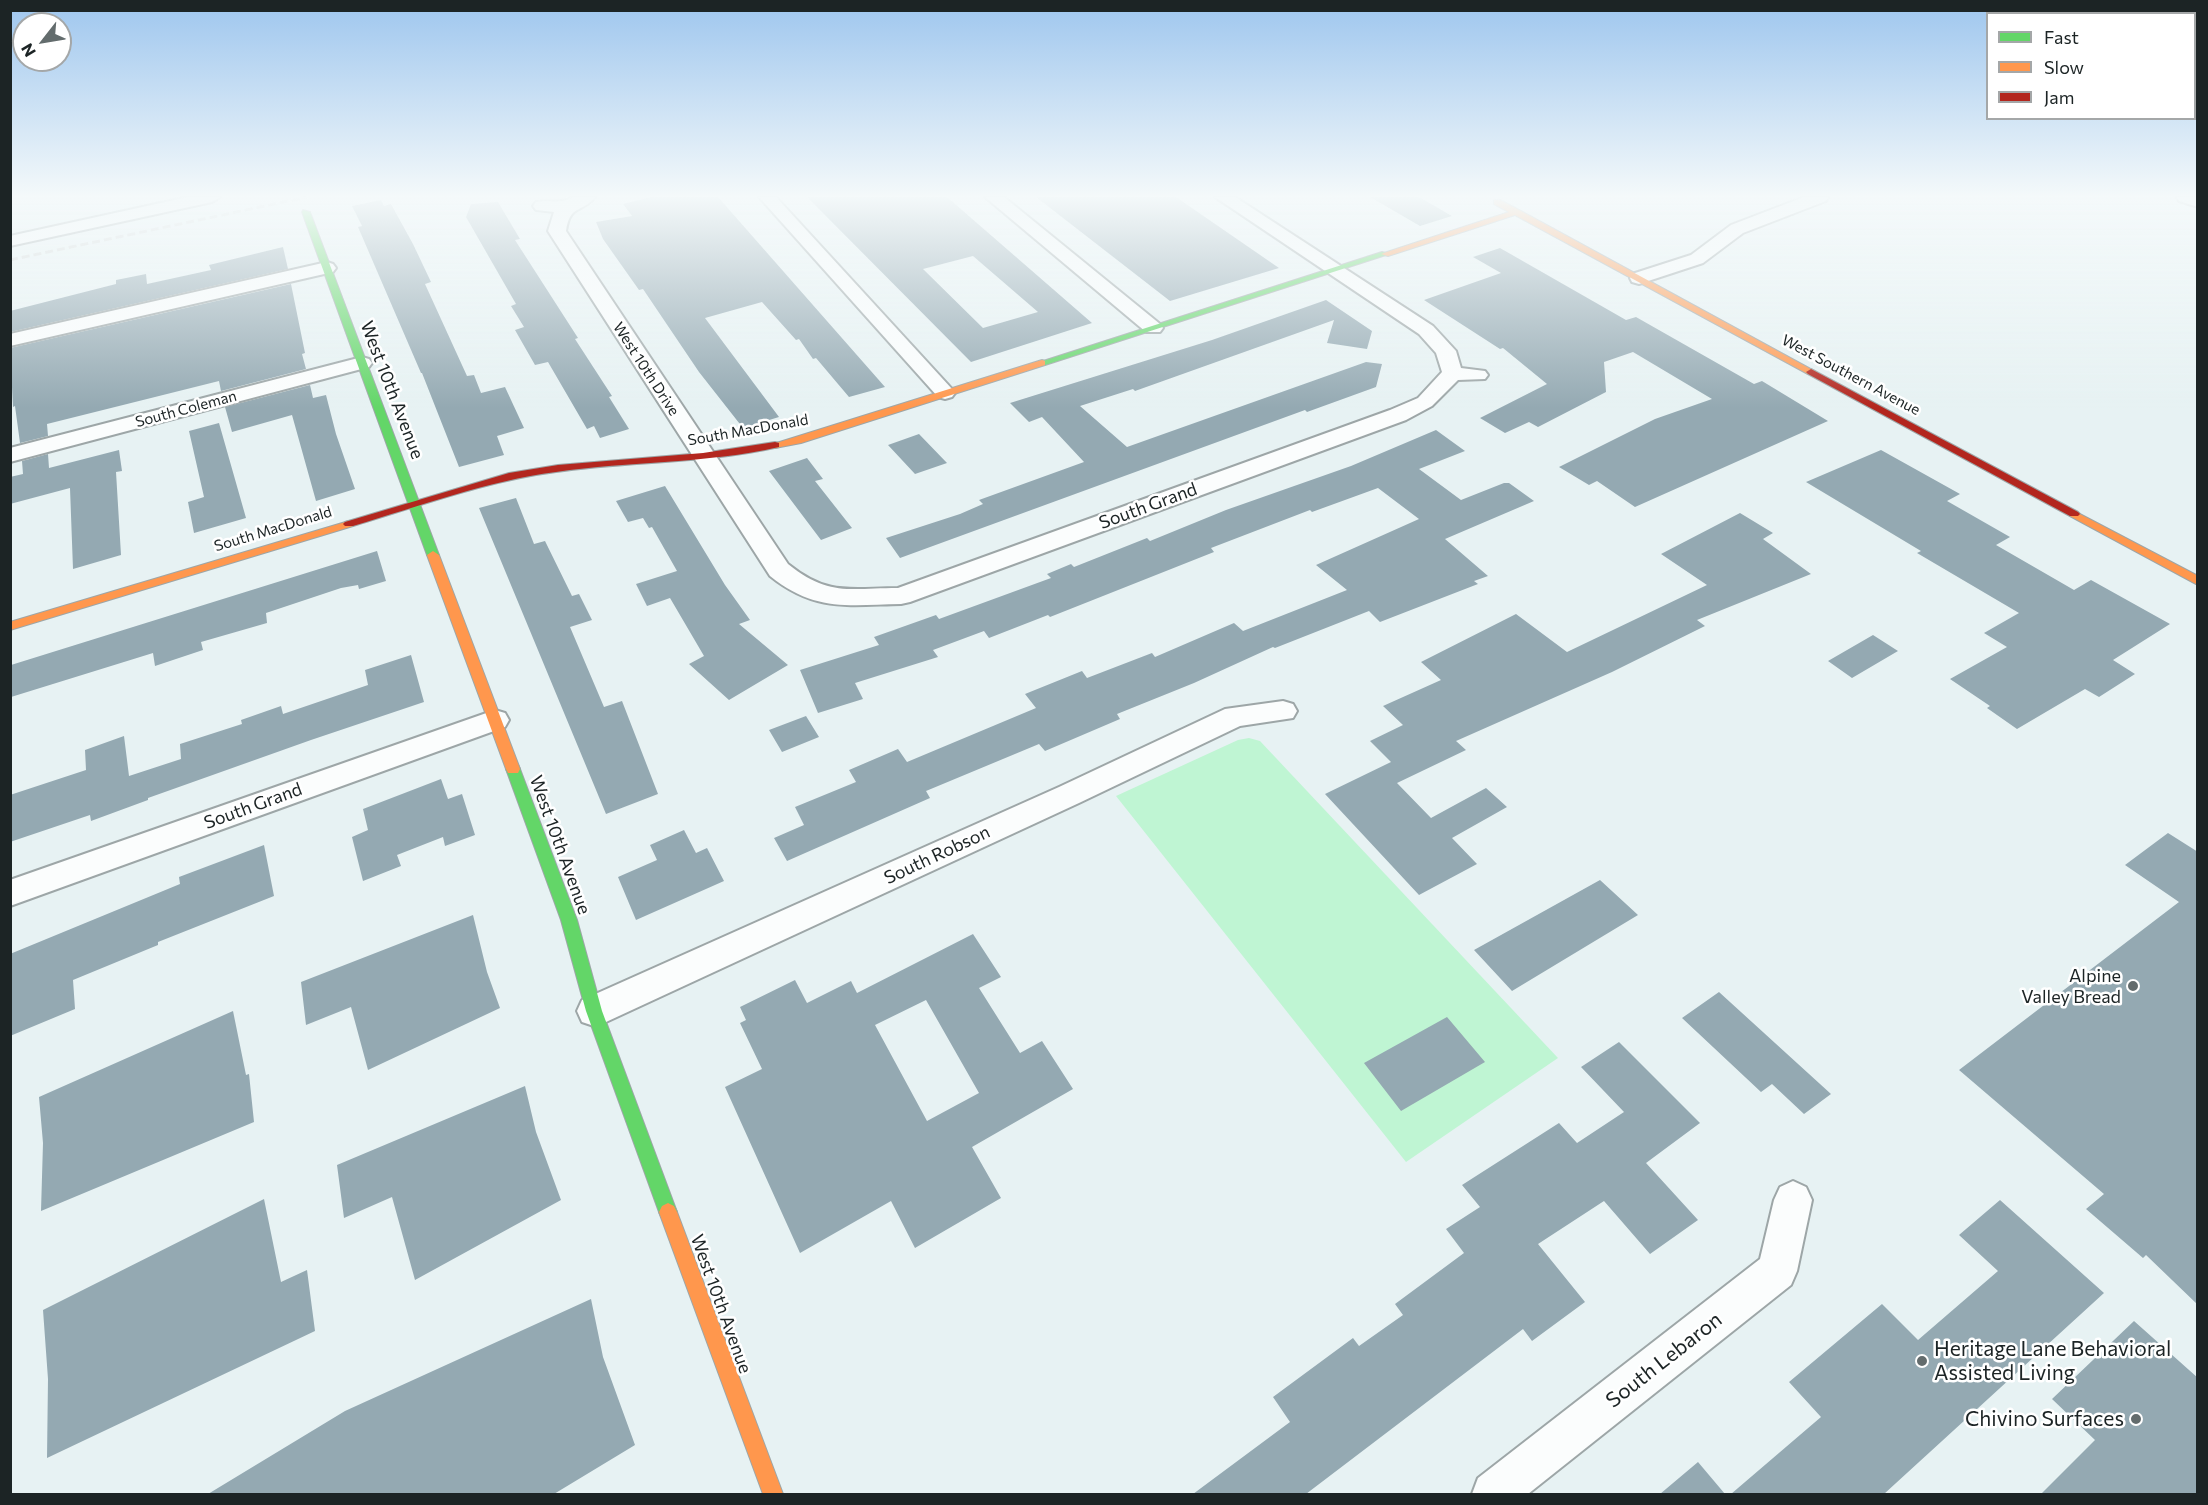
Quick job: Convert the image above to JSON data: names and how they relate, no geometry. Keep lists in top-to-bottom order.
{
  "streets": {
    "street": [
      "West 10th Drive",
      "West Southern Avenue",
      "West 10th Avenue",
      "South Coleman",
      "South MacDonald",
      "South Grand",
      "South Robson",
      "South Lebaron"
    ]
  },
  "crossings": [
    ["West 10th Drive", "South MacDonald"],
    ["West 10th Drive", "South Grand"],
    ["West 10th Avenue", "South Coleman"],
    ["West 10th Avenue", "South MacDonald"],
    ["West 10th Avenue", "South Grand"],
    ["West 10th Avenue", "South Robson"]
  ],
  "places": ["Alpine Valley Bread", "Heritage Lane Behavioral Assisted Living", "Chivino Surfaces"],
  "legend": ["Fast", "Slow", "Jam"],
  "north": "bottom left"
}
